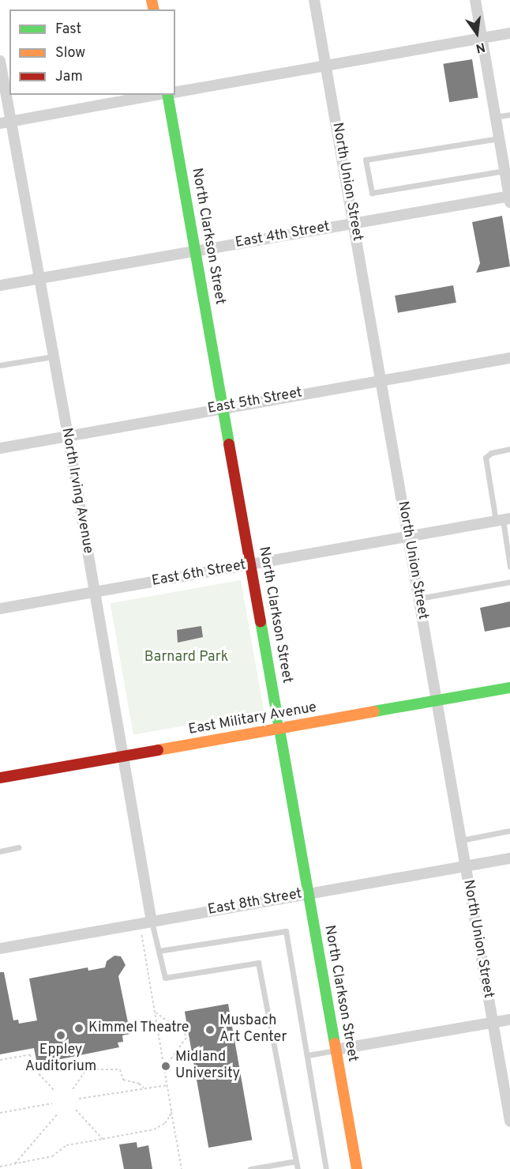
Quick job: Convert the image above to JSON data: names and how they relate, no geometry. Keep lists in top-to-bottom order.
{
  "streets": {
    "street": [
      "North Union Street",
      "East 4th Street",
      "North Clarkson Street",
      "East 5th Street",
      "North Irving Avenue",
      "East 6th Street",
      "East Military Avenue",
      "East 8th Street"
    ]
  },
  "crossings": [
    ["North Union Street", "East 4th Street"],
    ["North Union Street", "East 5th Street"],
    ["North Union Street", "East 6th Street"],
    ["North Union Street", "East Military Avenue"],
    ["North Union Street", "East 8th Street"],
    ["East 4th Street", "North Clarkson Street"],
    ["East 4th Street", "North Irving Avenue"],
    ["North Clarkson Street", "East 5th Street"],
    ["North Clarkson Street", "East 6th Street"],
    ["North Clarkson Street", "East Military Avenue"],
    ["North Clarkson Street", "East 8th Street"],
    ["East 5th Street", "North Irving Avenue"],
    ["North Irving Avenue", "East 6th Street"],
    ["North Irving Avenue", "East Military Avenue"],
    ["North Irving Avenue", "East 8th Street"]
  ],
  "parks": ["Barnard Park"],
  "places": [
    "Kimmel Theatre",
    "Musbach Art Center",
    "Eppley Auditorium",
    "Midland University"
  ],
  "legend": ["Fast", "Slow", "Jam"],
  "north": "bottom"
}
